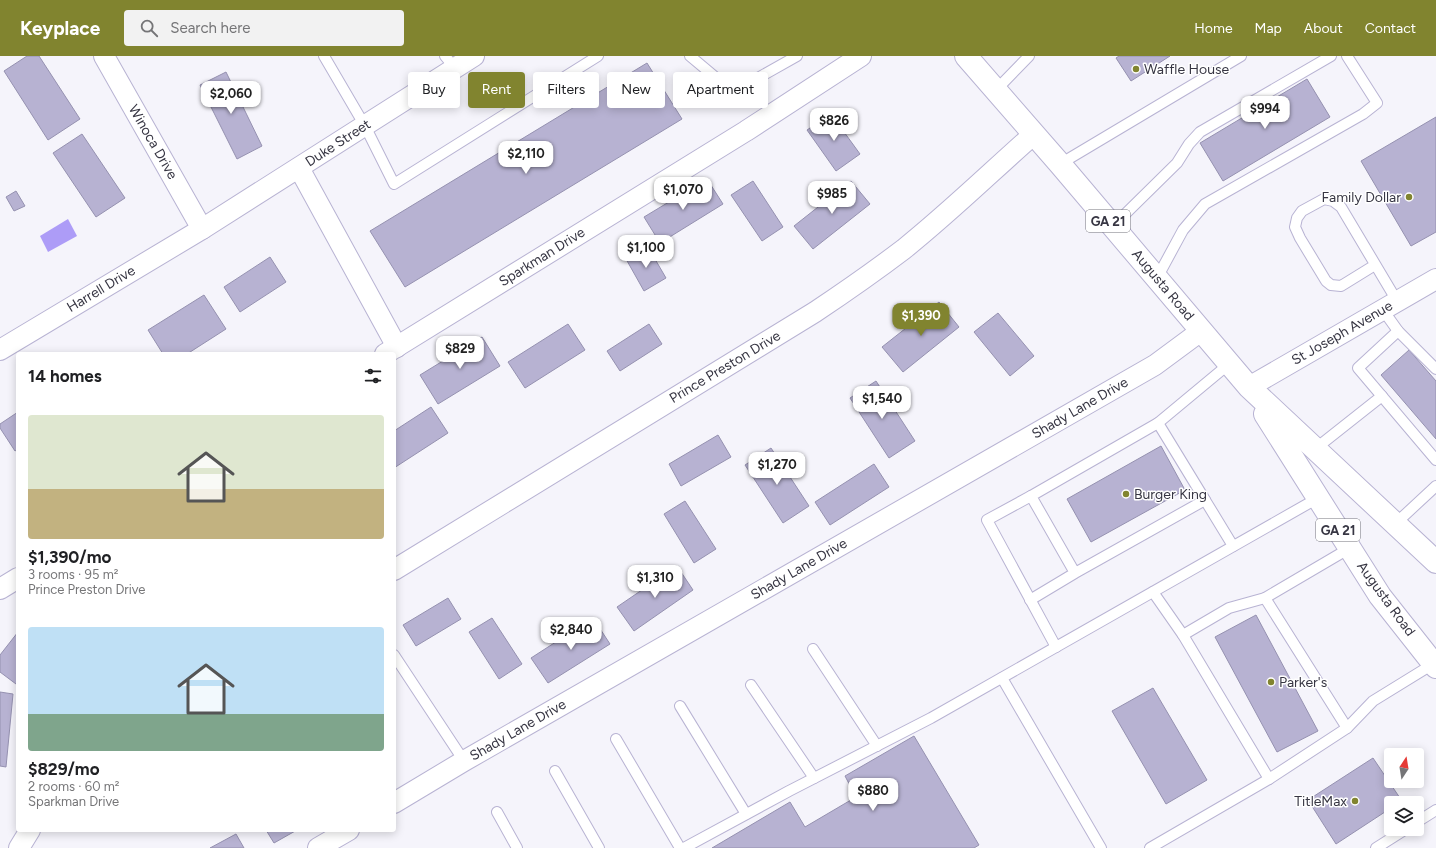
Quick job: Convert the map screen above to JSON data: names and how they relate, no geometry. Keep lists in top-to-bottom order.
{
  "streets": {
    "highway": ["GA 21", "Augusta Road"],
    "street": [
      "Winoca Drive",
      "Duke Street",
      "Sparkman Drive",
      "Harrell Drive",
      "St Joseph Avenue",
      "Prince Preston Drive",
      "Shady Lane Drive"
    ]
  },
  "crossings": [
    ["Winoca Drive", "Duke Street"],
    ["Winoca Drive", "Harrell Drive"],
    ["Duke Street", "Harrell Drive"],
    ["Augusta Road", "St Joseph Avenue"],
    ["Augusta Road", "Prince Preston Drive"],
    ["Augusta Road", "Shady Lane Drive"]
  ],
  "places": [
    "Waffle House",
    "Family Dollar",
    "Burger King",
    "Parker's",
    "TitleMax"
  ],
  "north": "top",
  "page": {
    "header": "Keyplace",
    "search": "Search here",
    "nav": [
      "Home",
      "Map",
      "About",
      "Contact"
    ],
    "chip": [
      "Buy",
      "Rent",
      "Filters",
      "New",
      "Apartment"
    ],
    "price": [
      "$2,060",
      "$994",
      "$826",
      "$2,110",
      "$1,070",
      "$985",
      "$1,100",
      "$1,390",
      "$829",
      "$1,540",
      "$1,270",
      "$1,310",
      "$2,840",
      "$880"
    ],
    "heading": "14 homes",
    "list": [
      {
        "name": "$1,390/mo",
        "note": "3 rooms · 95 m² · Prince Preston Drive"
      },
      {
        "name": "$829/mo",
        "note": "2 rooms · 60 m² · Sparkman Drive"
      }
    ]
  }
}
